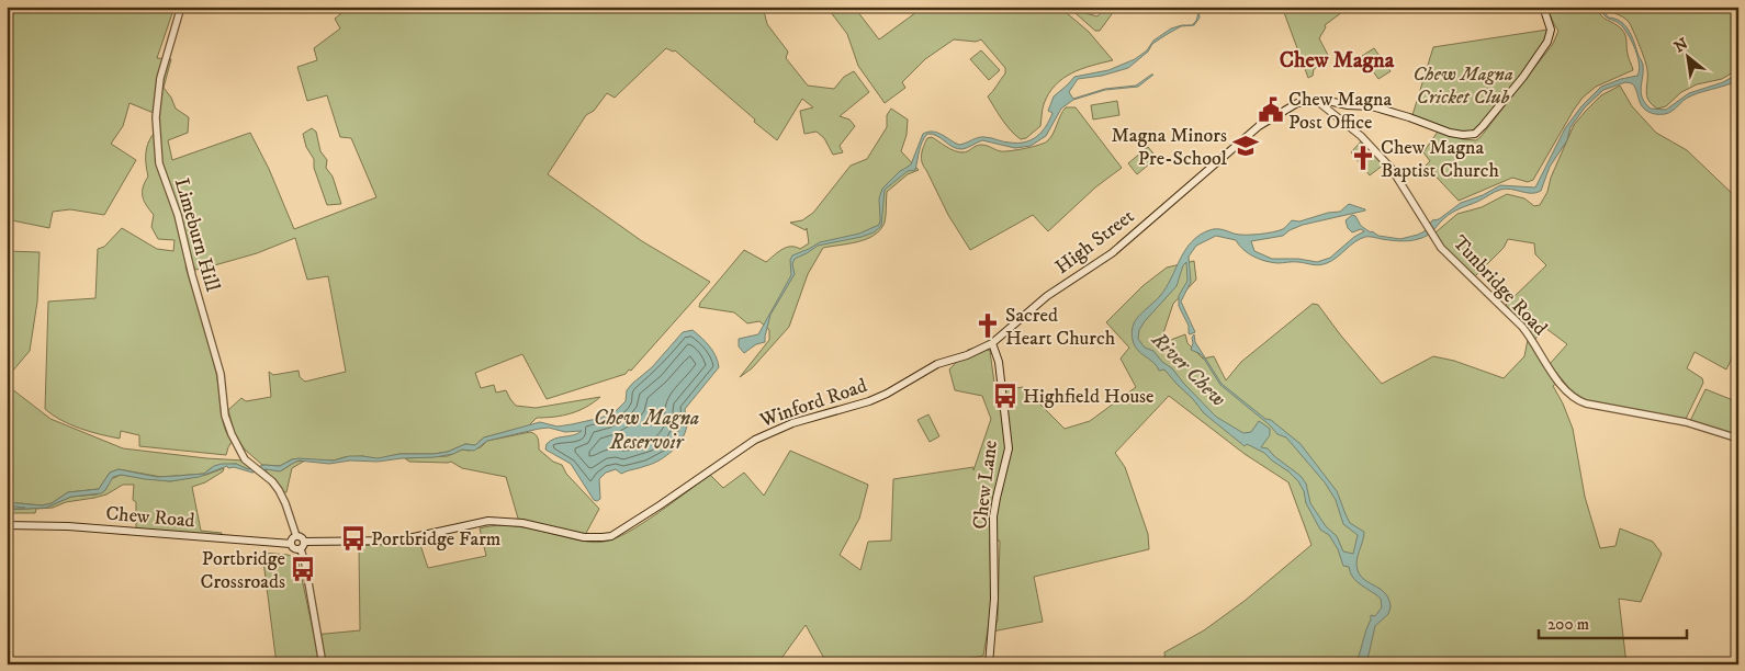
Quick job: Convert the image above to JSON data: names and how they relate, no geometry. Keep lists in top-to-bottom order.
{
  "streets": {
    "main road": [
      "High Street",
      "Winford Road",
      "Chew Lane",
      "Chew Road"
    ],
    "street": ["Limeburn Hill", "Tunbridge Road"]
  },
  "crossings": [
    ["Limeburn Hill", "Winford Road"],
    ["Limeburn Hill", "Chew Road"],
    ["High Street", "Tunbridge Road"],
    ["High Street", "Winford Road"],
    ["High Street", "Chew Lane"],
    ["Winford Road", "Chew Lane"],
    ["Winford Road", "Chew Road"]
  ],
  "districts": ["Chew Magna"],
  "water": ["River Chew", "Chew Magna Reservoir"],
  "parks": ["Chew Magna Cricket Club"],
  "places": {
    "public building": ["Chew Magna Post Office"],
    "school or university": ["Magna Minors Pre-School"],
    "church": ["Chew Magna Baptist Church", "Sacred Heart Church"],
    "bus stop": ["Highfield House", "Portbridge Farm", "Portbridge Crossroads"]
  },
  "scale_bar": "200 m",
  "north": "top left"
}
